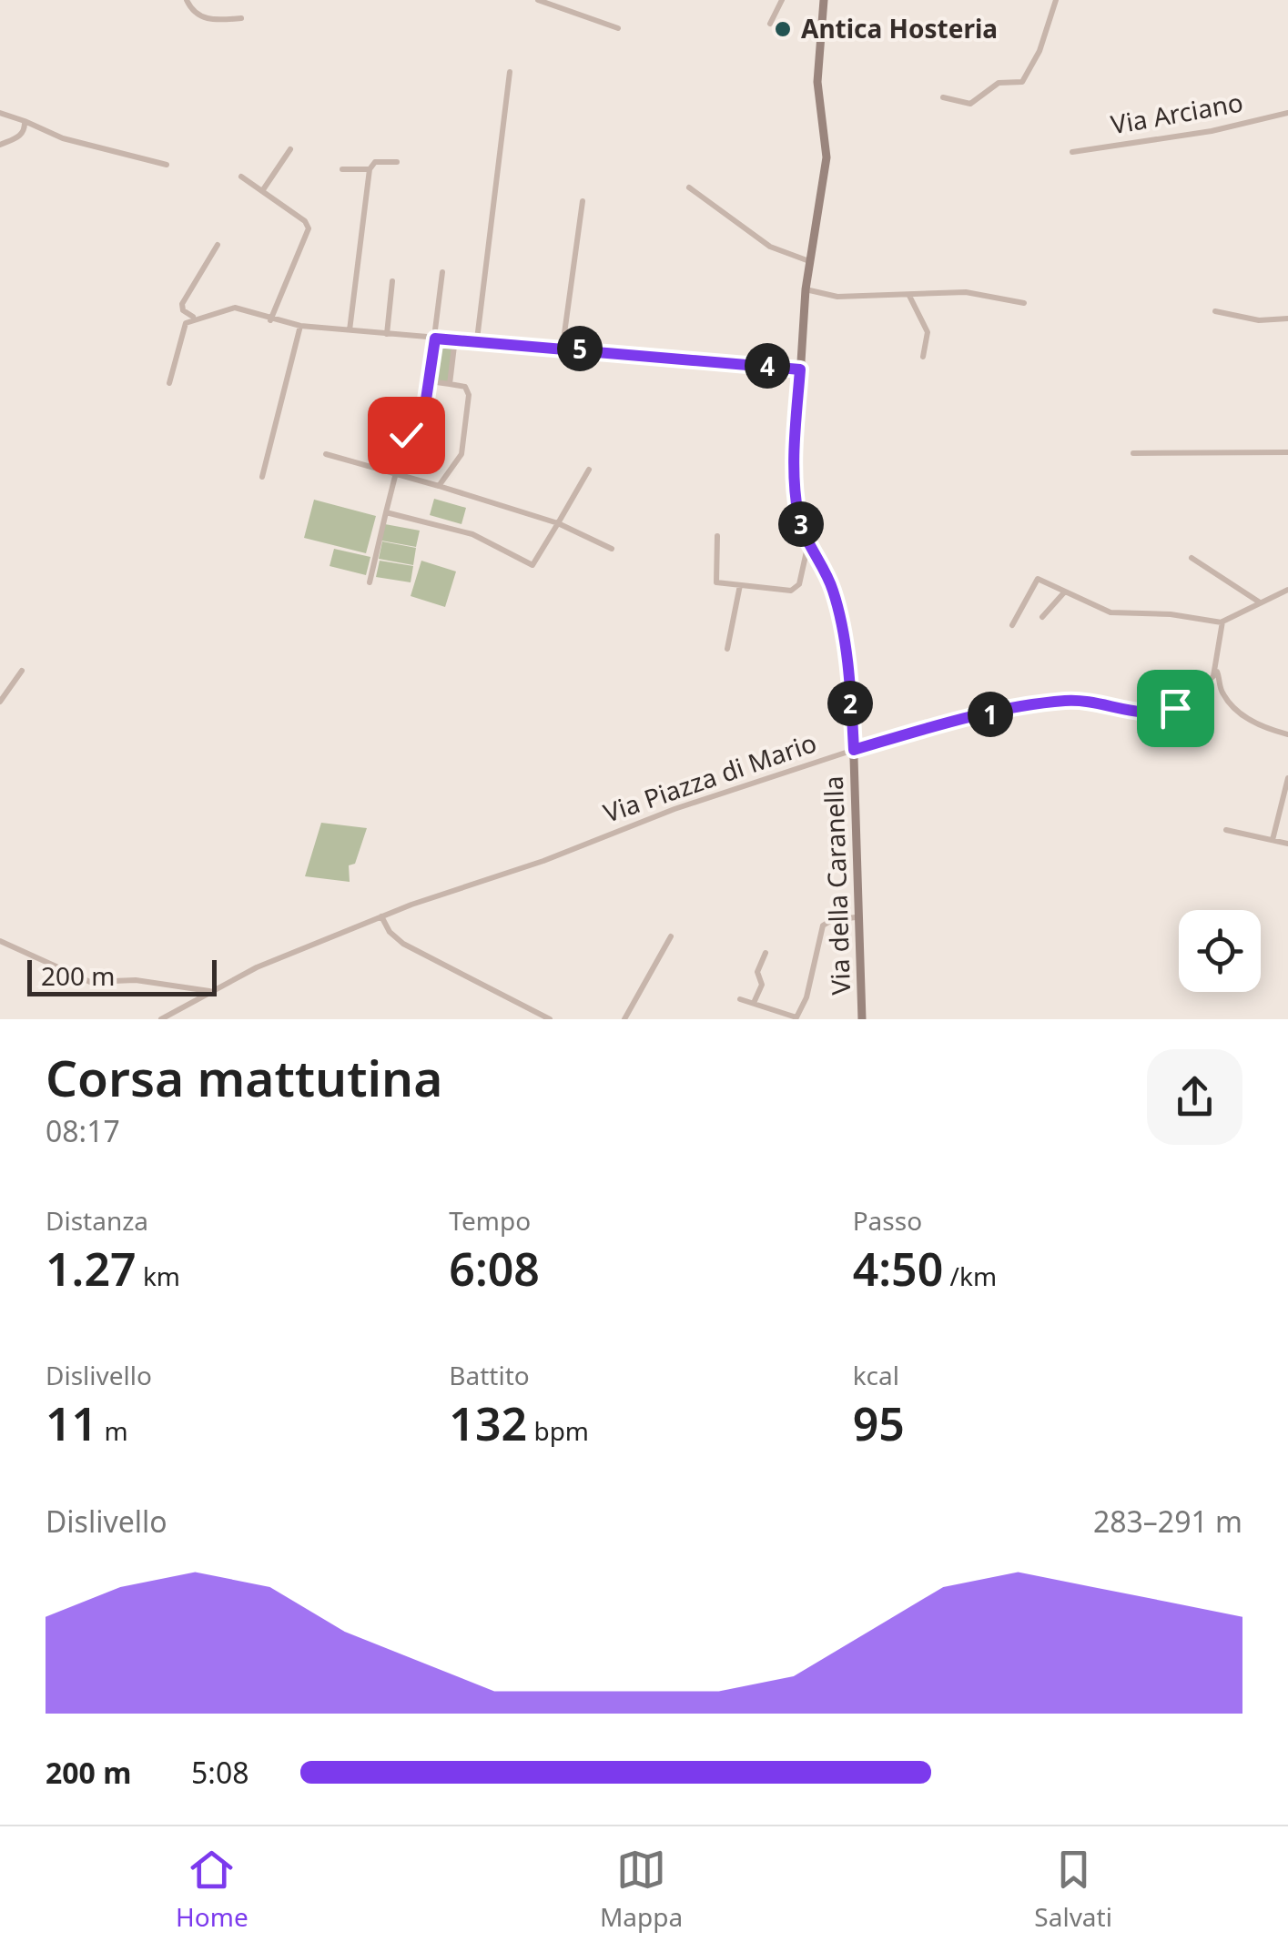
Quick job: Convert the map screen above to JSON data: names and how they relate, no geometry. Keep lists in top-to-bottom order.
{
  "streets": {
    "main road": ["Via della Caranella"],
    "street": ["Via Arciano", "Via Piazza di Mario"]
  },
  "crossings": [
    ["Via Piazza di Mario", "Via della Caranella"]
  ],
  "places": ["Antica Hosteria"],
  "scale_bar": "200 m",
  "page": {
    "pins": [
      "5",
      "4",
      "3",
      "2",
      "1"
    ],
    "scale": "200 m",
    "heading": ["Corsa mattutina", "08:17"],
    "stats": [
      ["Distanza", "1.27 km"],
      ["Tempo", "6:08"],
      ["Passo", "4:50 /km"],
      ["Dislivello", "11 m"],
      ["Battito", "132 bpm"],
      ["kcal", "95"]
    ],
    "chart": ["Dislivello", "283–291 m"],
    "list": [
      {
        "name": "200 m",
        "note": "5:08"
      }
    ],
    "tabs": ["Home", "Mappa", "Salvati"]
  }
}
